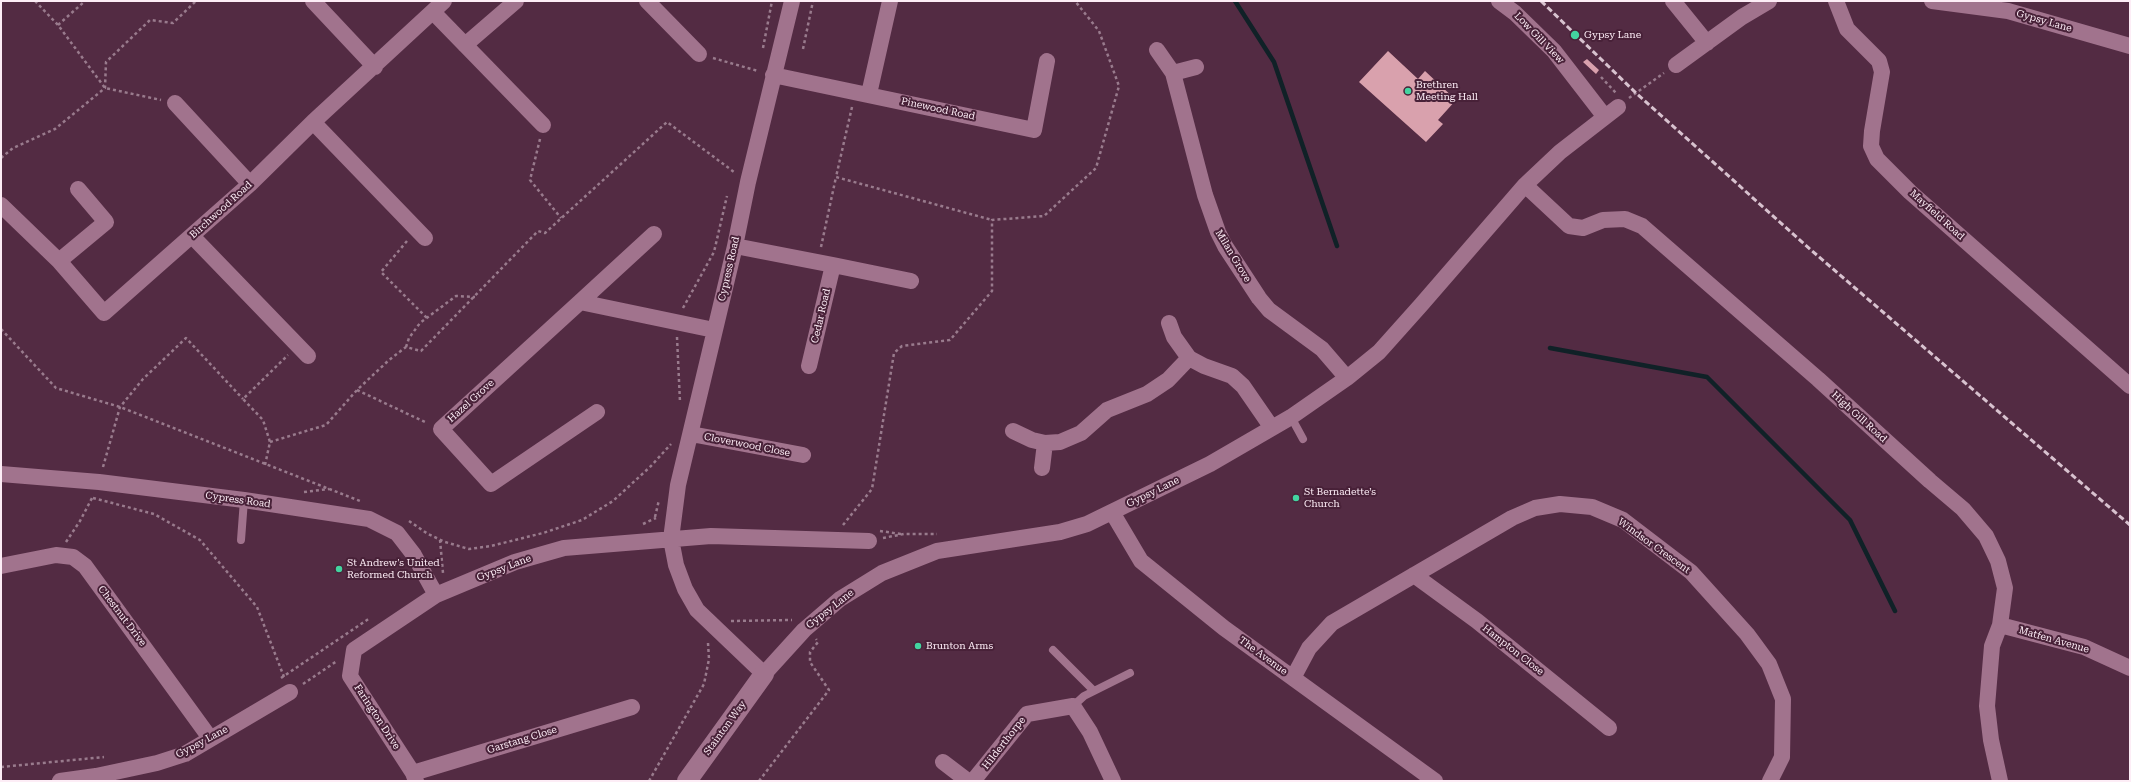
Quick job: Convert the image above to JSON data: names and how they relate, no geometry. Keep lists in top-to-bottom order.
{
  "streets": {
    "street": [
      "Gypsy Lane",
      "Low Gill View",
      "Pinewood Road",
      "Birchwood Road",
      "Mayfield Road",
      "Milan Grove",
      "Cypress Road",
      "Cedar Road",
      "Hazel Grove",
      "High Gill Road",
      "Cloverwood Close",
      "Windsor Crescent",
      "Chestnut Drive",
      "Matfen Avenue",
      "Hampton Close",
      "The Avenue",
      "Farington Drive",
      "Stainton Way",
      "Garstang Close",
      "Hilderthorpe"
    ]
  },
  "crossings": [
    ["Gypsy Lane", "Low Gill View"],
    ["Gypsy Lane", "Milan Grove"],
    ["Gypsy Lane", "Cypress Road"],
    ["Gypsy Lane", "High Gill Road"],
    ["Gypsy Lane", "Chestnut Drive"],
    ["Gypsy Lane", "The Avenue"],
    ["Gypsy Lane", "Farington Drive"],
    ["Gypsy Lane", "Stainton Way"],
    ["Pinewood Road", "Cypress Road"],
    ["Cypress Road", "Cloverwood Close"],
    ["High Gill Road", "Matfen Avenue"],
    ["Windsor Crescent", "Hampton Close"],
    ["Windsor Crescent", "The Avenue"],
    ["Farington Drive", "Garstang Close"]
  ],
  "places": [
    "Gypsy Lane",
    "Brethren Meeting Hall",
    "St Bernadette’s Church",
    "St Andrew's United Reformed Church",
    "Brunton Arms"
  ]
}
